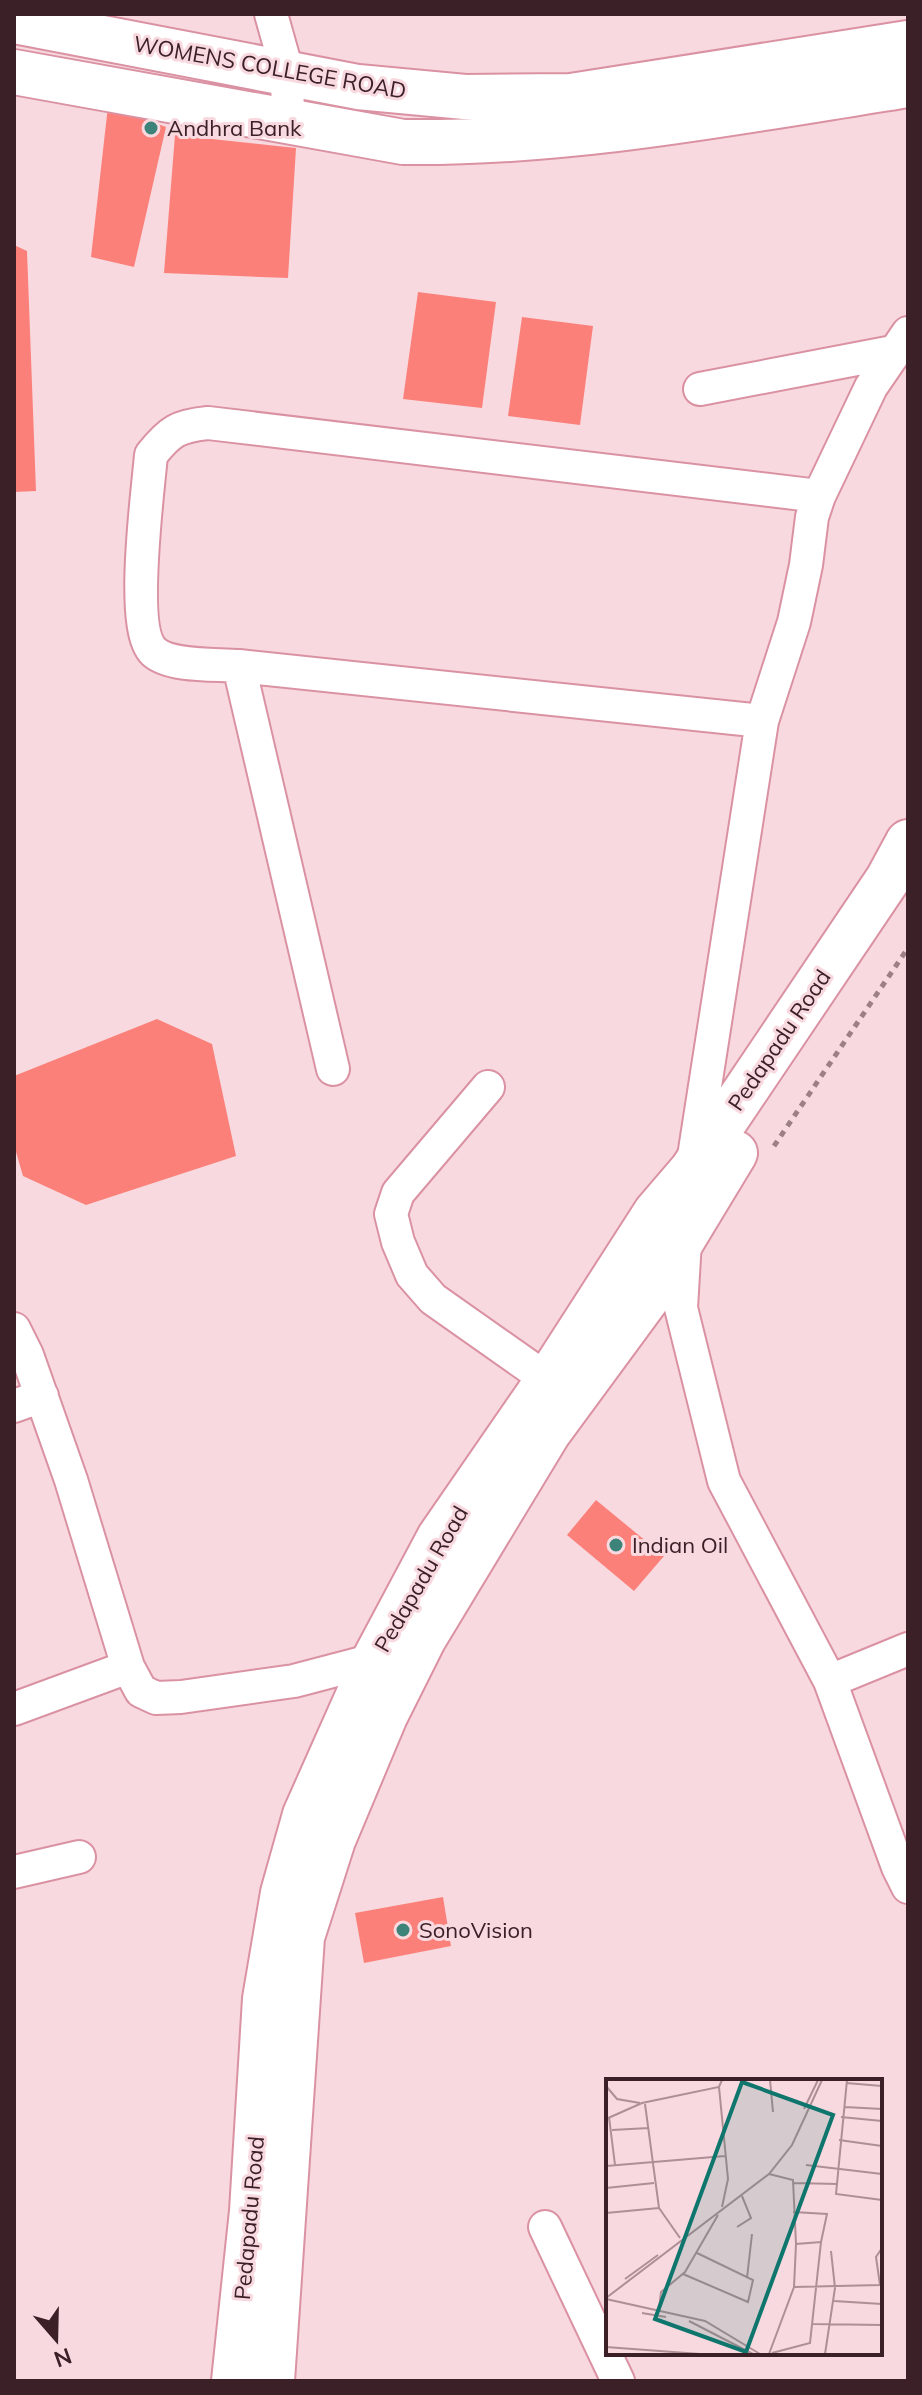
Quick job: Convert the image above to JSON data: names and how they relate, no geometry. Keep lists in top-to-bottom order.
{
  "streets": {
    "main road": ["WOMENS COLLEGE ROAD", "Pedapadu Road"]
  },
  "places": ["Andhra Bank", "Indian Oil", "SonoVision"],
  "north": "bottom"
}
